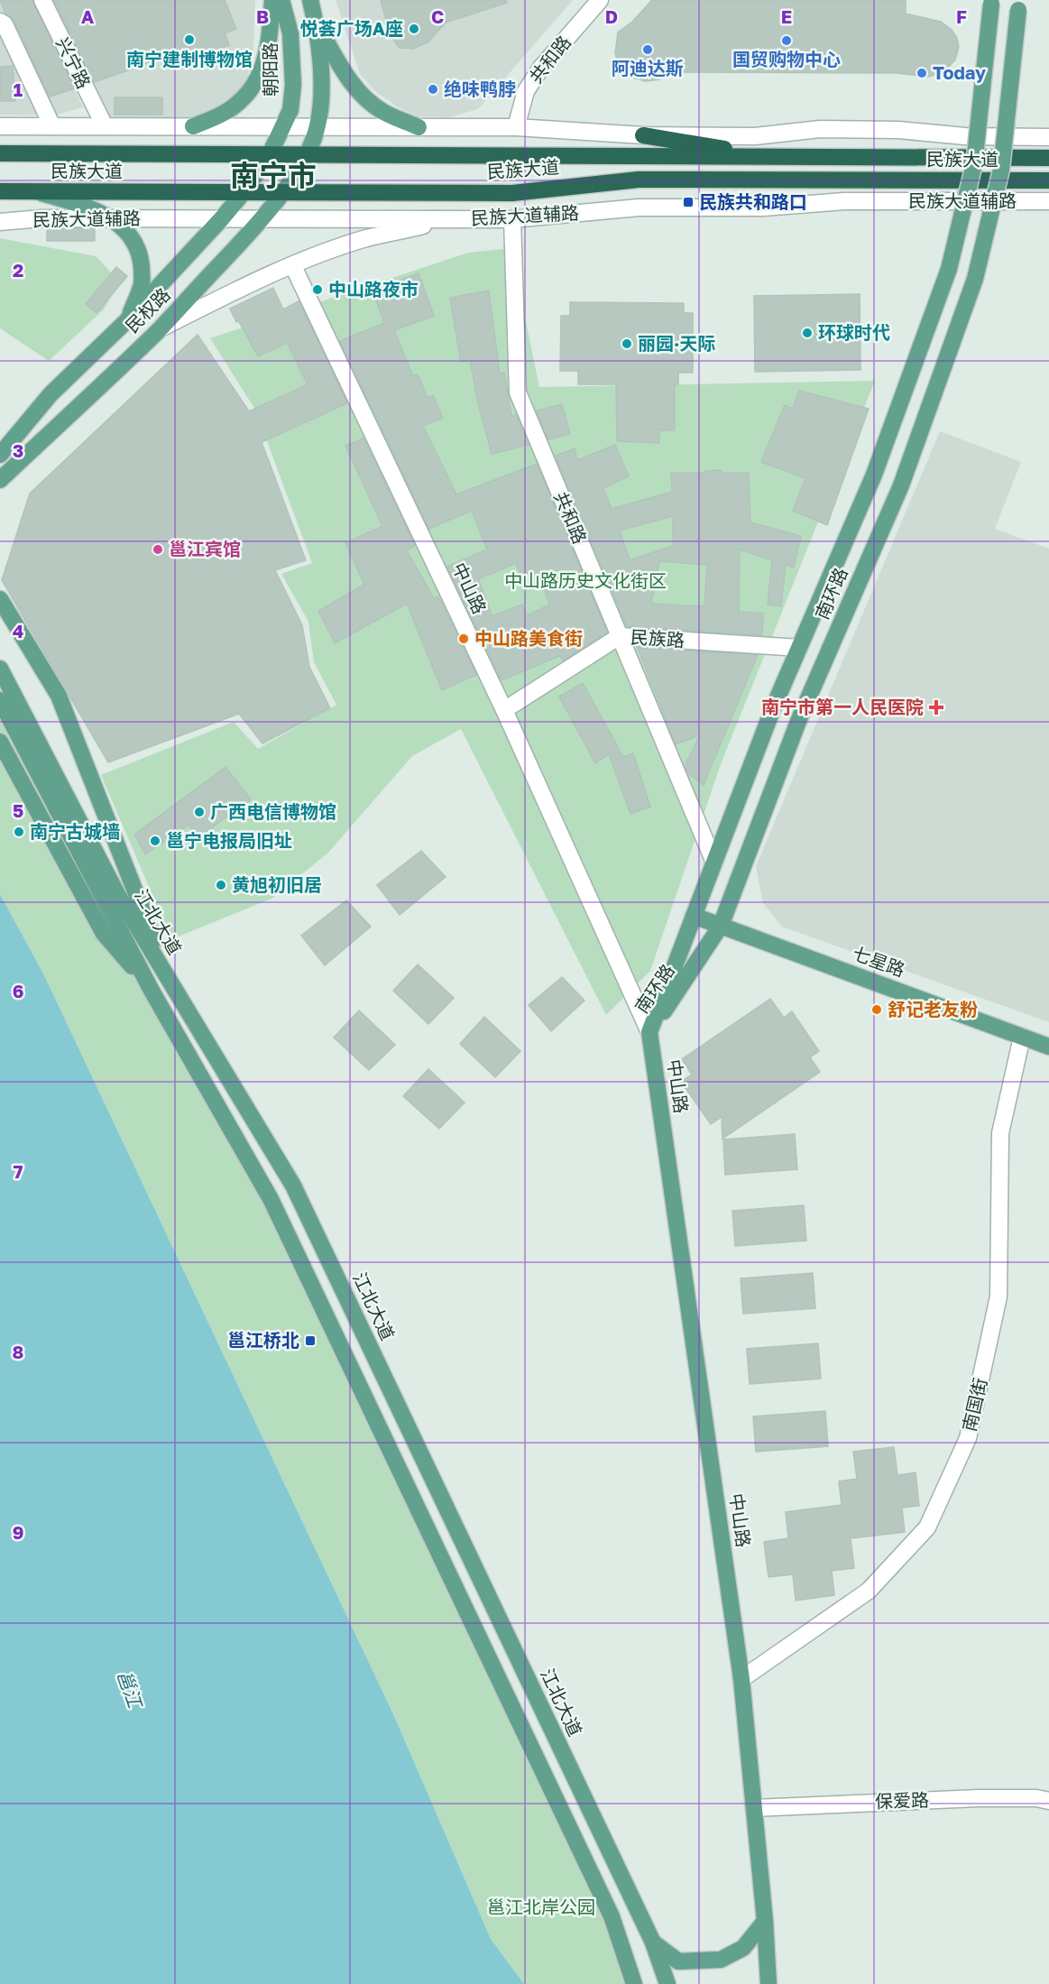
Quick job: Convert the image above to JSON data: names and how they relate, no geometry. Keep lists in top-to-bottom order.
{
  "streets": {
    "highway": ["民族大道"],
    "main road": [
      "朝阳路",
      "民权路",
      "中山路",
      "南环路",
      "江北大道",
      "七星路"
    ],
    "street": [
      "共和路",
      "兴宁路",
      "民族大道辅路",
      "民族路",
      "南国街",
      "保爱路"
    ]
  },
  "crossings": [
    ["共和路", "民族大道辅路"],
    ["共和路", "南环路"],
    ["共和路", "民族路"],
    ["朝阳路", "民族大道"],
    ["朝阳路", "民权路"],
    ["民族大道", "民权路"],
    ["民族大道辅路", "民权路"],
    ["中山路", "南环路"],
    ["中山路", "民族路"],
    ["中山路", "南国街"],
    ["中山路", "保爱路"],
    ["南环路", "民族路"],
    ["南环路", "七星路"],
    ["七星路", "南国街"]
  ],
  "districts": ["南宁市"],
  "water": ["邕江"],
  "parks": ["中山路历史文化街区", "邕江北岸公园"],
  "places": {
    "other": [
      "悦荟广场A座",
      "南宁建制博物馆",
      "国贸购物中心",
      "阿迪达斯",
      "Today",
      "绝味鸭脖",
      "中山路夜市",
      "环球时代",
      "丽园·天际",
      "邕江宾馆",
      "中山路美食街",
      "广西电信博物馆",
      "南宁古城墙",
      "邕宁电报局旧址",
      "黄旭初旧居",
      "舒记老友粉"
    ],
    "transit": ["民族共和路口", "邕江桥北"],
    "health": ["南宁市第一人民医院"]
  },
  "grid": {
    "columns": [
      "A",
      "B",
      "C",
      "D",
      "E",
      "F"
    ],
    "rows": [
      "1",
      "2",
      "3",
      "4",
      "5",
      "6",
      "7",
      "8",
      "9"
    ]
  }
}
